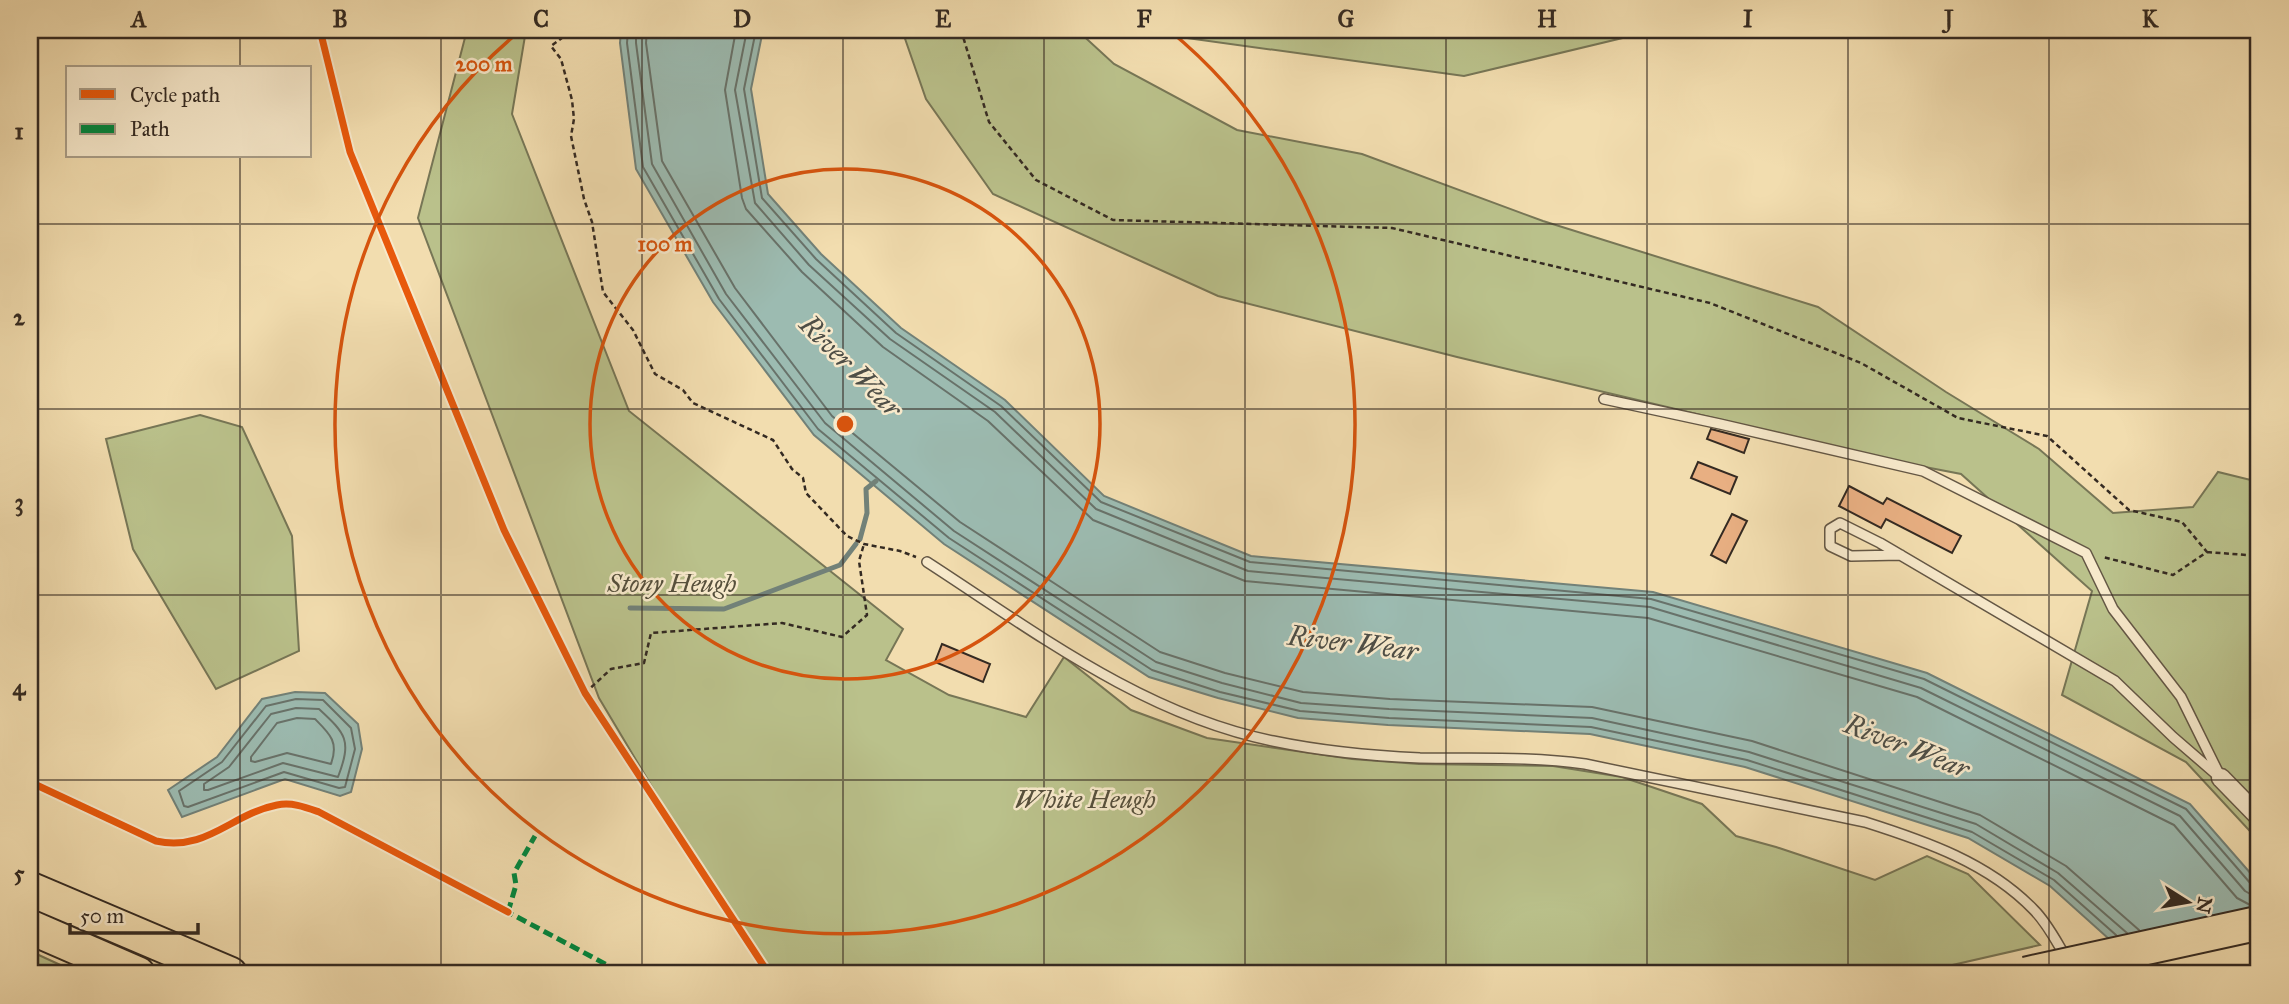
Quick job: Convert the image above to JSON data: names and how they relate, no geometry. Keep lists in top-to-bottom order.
{
  "water": ["River Wear"],
  "parks": ["Stony Heugh", "White Heugh"],
  "legend": ["Cycle path", "Path"],
  "scale_bar": "50 m",
  "north": "right",
  "grid": {
    "columns": [
      "A",
      "B",
      "C",
      "D",
      "E",
      "F",
      "G",
      "H",
      "I",
      "J",
      "K"
    ],
    "rows": [
      "1",
      "2",
      "3",
      "4",
      "5"
    ]
  },
  "rings": ["200 m", "100 m"]
}
